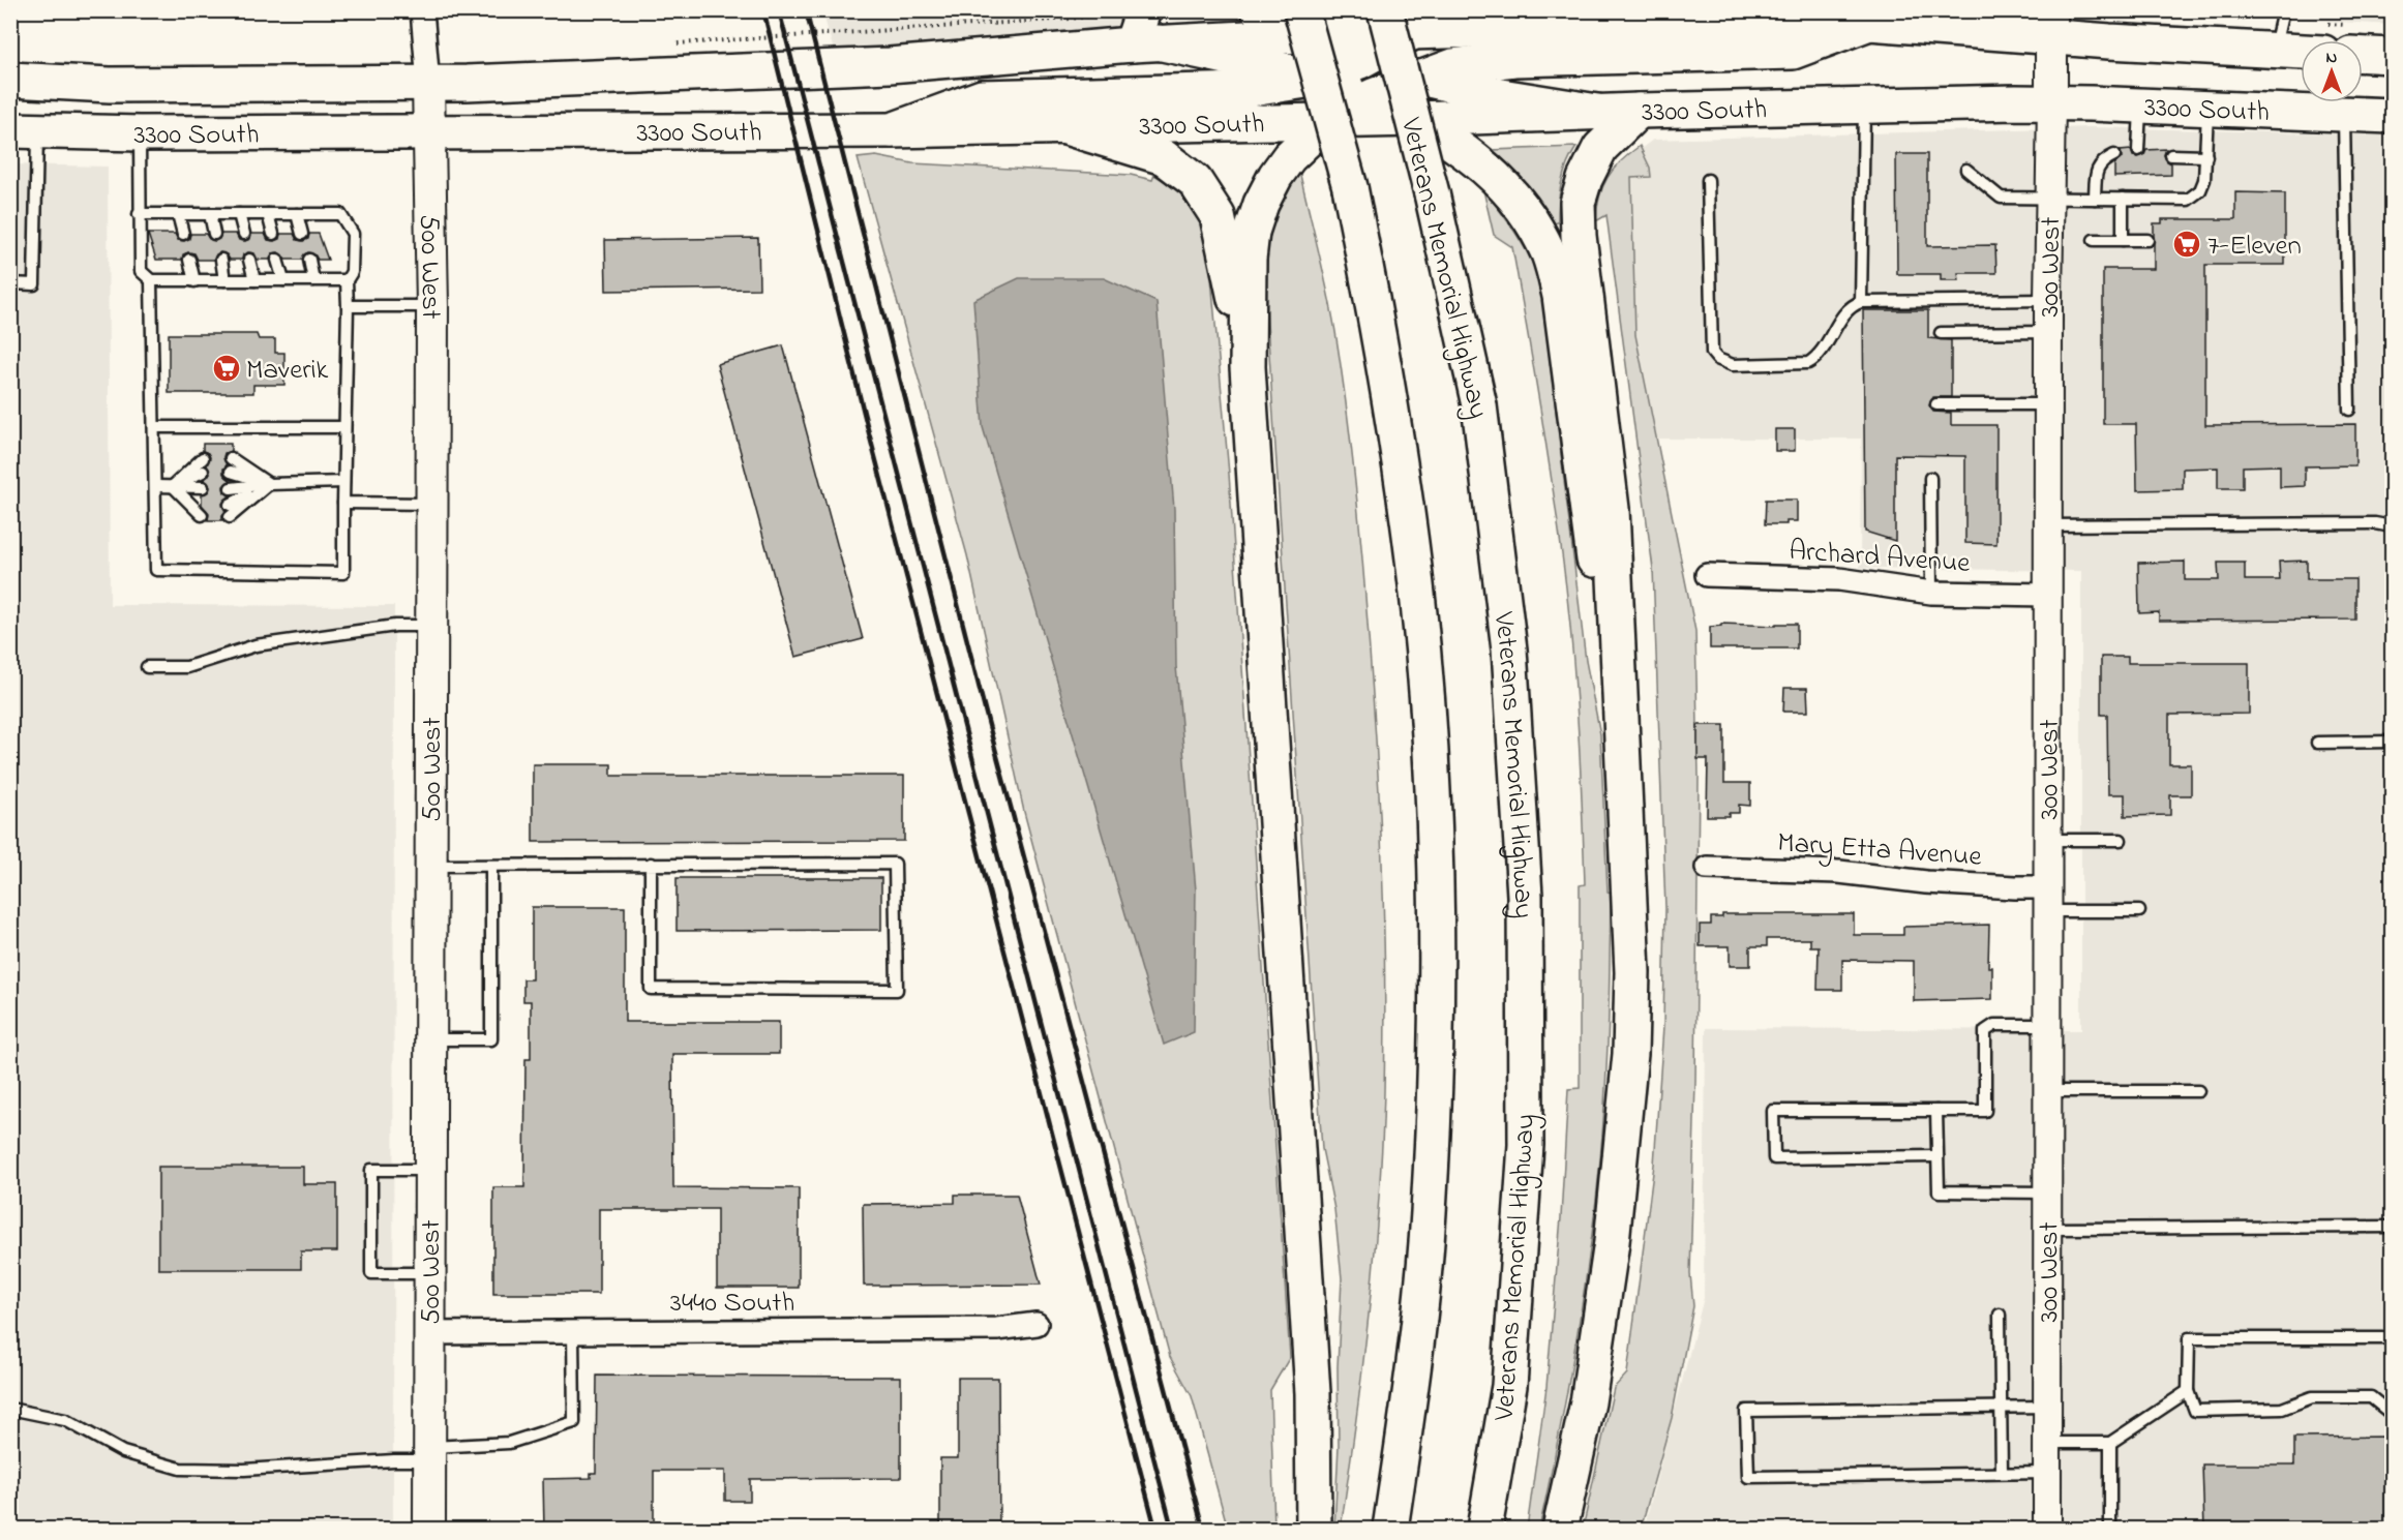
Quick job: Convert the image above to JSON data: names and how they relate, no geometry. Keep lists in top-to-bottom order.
{
  "streets": {
    "main road": [
      "3300 South",
      "500 West",
      "300 West",
      "Veterans Memorial Highway"
    ],
    "street": ["Archard Avenue", "Mary Etta Avenue", "3440 South"]
  },
  "crossings": [
    ["3300 South", "500 West"],
    ["3300 South", "300 West"],
    ["500 West", "3440 South"],
    ["300 West", "Archard Avenue"],
    ["300 West", "Mary Etta Avenue"]
  ],
  "places": {
    "supermarket": ["7-Eleven", "Maverik"]
  },
  "north": "top"
}
